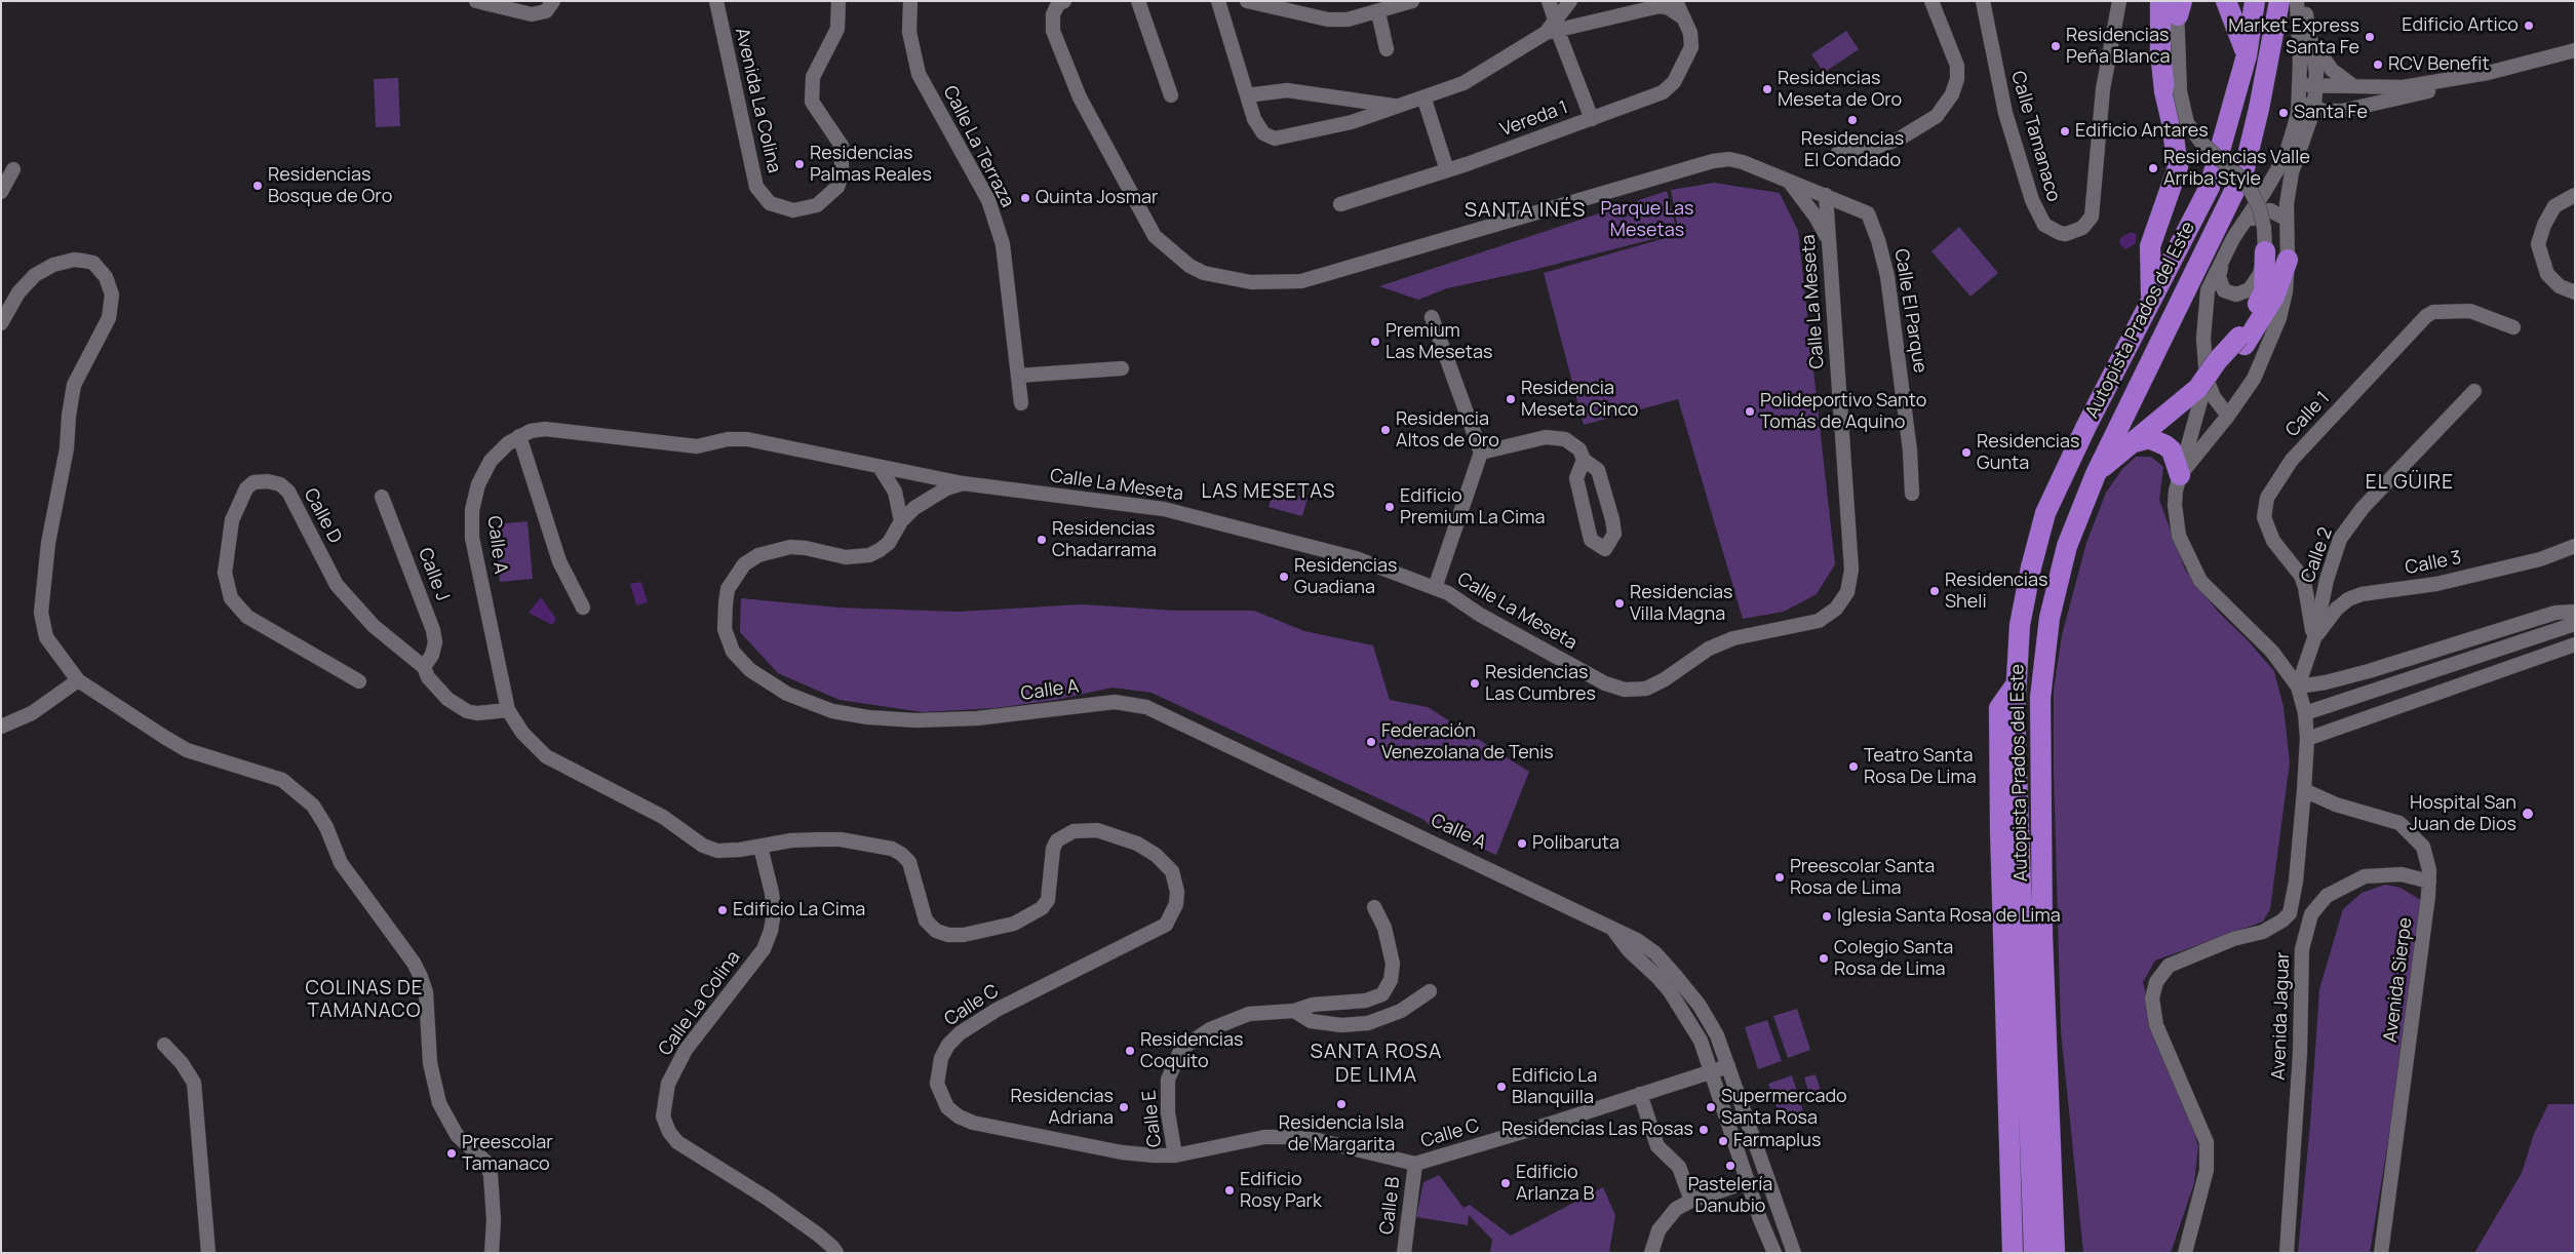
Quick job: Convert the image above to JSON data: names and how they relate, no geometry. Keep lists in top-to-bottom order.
{
  "streets": {
    "highway": ["Autopista Prados del Este"],
    "street": [
      "Avenida La Colina",
      "Vereda 1",
      "Calle Tamanaco",
      "Calle La Terraza",
      "Calle La Meseta",
      "Calle El Parque",
      "Calle 1",
      "Calle D",
      "Calle A",
      "Calle 2",
      "Calle 3",
      "Calle J",
      "Avenida Sierpe",
      "Calle La Colina",
      "Calle C",
      "Avenida Jaguar",
      "Calle E",
      "Calle B"
    ]
  },
  "crossings": [
    ["Calle La Meseta", "Calle El Parque"],
    ["Calle La Meseta", "Calle A"],
    ["Calle 1", "Calle 2"],
    ["Calle 1", "Calle 3"],
    ["Calle D", "Calle A"],
    ["Calle D", "Calle J"],
    ["Calle A", "Calle La Colina"],
    ["Calle A", "Calle C"],
    ["Calle 2", "Calle 3"],
    ["Avenida Sierpe", "Avenida Jaguar"],
    ["Calle La Colina", "Calle C"],
    ["Calle C", "Calle E"],
    ["Calle C", "Calle B"]
  ],
  "districts": [
    "SANTA INÉS",
    "EL GÜIRE",
    "LAS MESETAS",
    "COLINAS DE TAMANACO",
    "SANTA ROSA DE LIMA"
  ],
  "parks": ["Parque Las Mesetas"],
  "places": [
    "Edificio Artico",
    "Market Express Santa Fe",
    "Residencias Peña Blanca",
    "RCV Benefit",
    "Residencias Meseta de Oro",
    "Santa Fe",
    "Residencias El Condado",
    "Edificio Antares",
    "Residencias Palmas Reales",
    "Residencias Valle Arriba Style",
    "Residencias Bosque de Oro",
    "Quinta Josmar",
    "Premium Las Mesetas",
    "Residencia Meseta Cinco",
    "Polideportivo Santo Tomás de Aquino",
    "Residencia Altos de Oro",
    "Residencias Gunta",
    "Edificio Premium La Cima",
    "Residencias Chadarrama",
    "Residencias Guadiana",
    "Residencias Sheli",
    "Residencias Villa Magna",
    "Residencias Las Cumbres",
    "Federación Venezolana de Tenis",
    "Teatro Santa Rosa De Lima",
    "Hospital San Juan de Dios",
    "Polibaruta",
    "Preescolar Santa Rosa de Lima",
    "Edificio La Cima",
    "Iglesia Santa Rosa de Lima",
    "Colegio Santa Rosa de Lima",
    "Residencias Coquito",
    "Edificio La Blanquilla",
    "Residencia Isla de Margarita",
    "Residencias Adriana",
    "Supermercado Santa Rosa",
    "Residencias Las Rosas",
    "Farmaplus",
    "Preescolar Tamanaco",
    "Pastelería Danubio",
    "Edificio Arlanza B",
    "Edificio Rosy Park"
  ]
}
